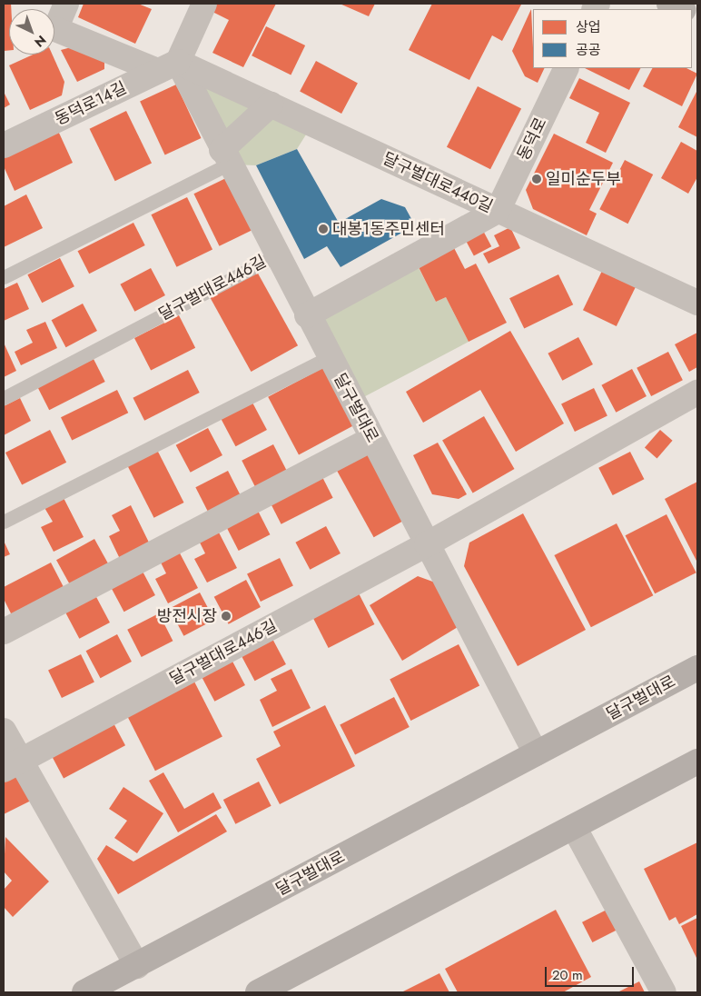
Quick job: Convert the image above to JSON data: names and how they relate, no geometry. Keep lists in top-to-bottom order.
{
  "streets": {
    "main road": ["달구벌대로"],
    "street": [
      "동덕로14길",
      "동덕로",
      "달구벌대로440길",
      "달구벌대로446길"
    ]
  },
  "crossings": [
    ["동덕로14길", "달구벌대로440길"],
    ["동덕로14길", "달구벌대로"],
    ["동덕로", "달구벌대로440길"],
    ["달구벌대로440길", "달구벌대로"],
    ["달구벌대로446길", "달구벌대로"]
  ],
  "places": ["일미순두부", "대봉1동주민센터", "방전시장"],
  "legend": ["상업", "공공"],
  "scale_bar": "20 m",
  "north": "bottom right"
}
